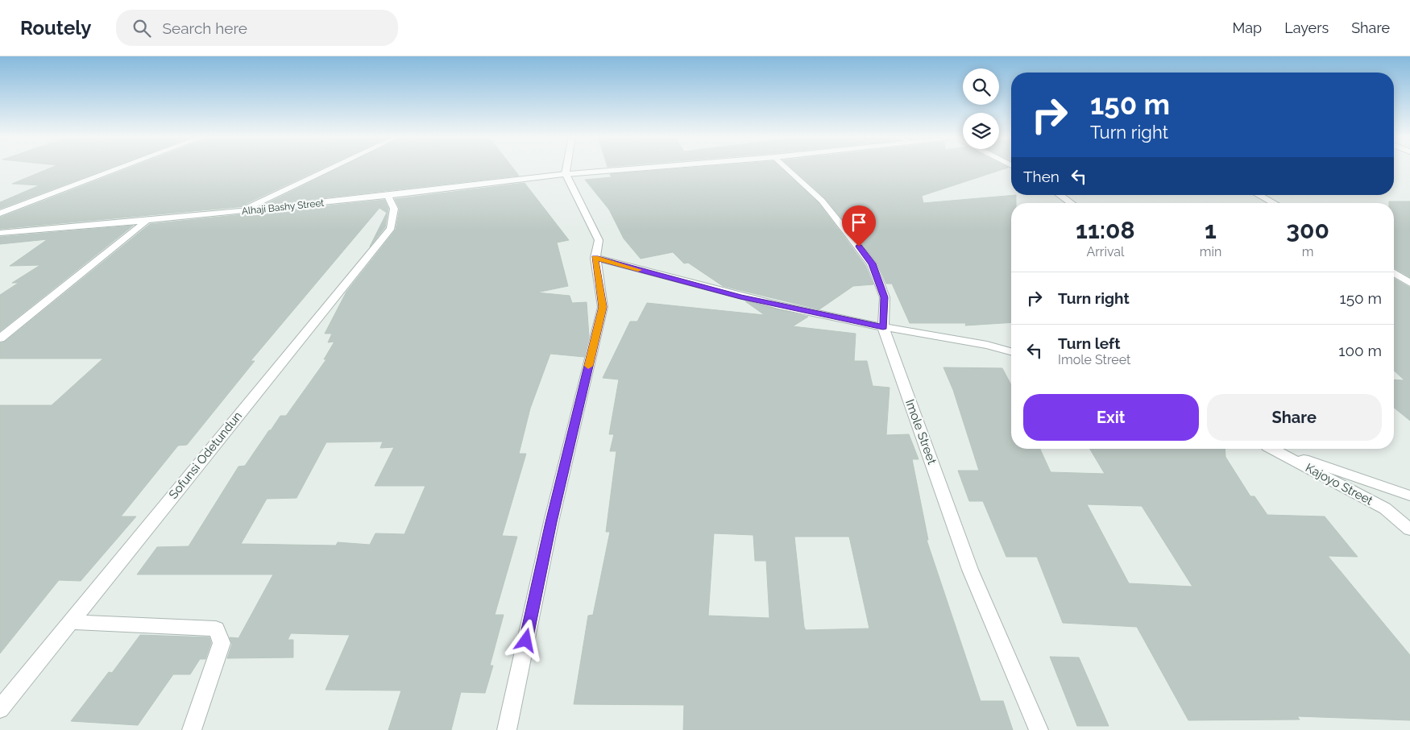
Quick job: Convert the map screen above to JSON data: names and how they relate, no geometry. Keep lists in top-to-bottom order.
{
  "streets": {
    "street": [
      "Alhaji Bashy Street",
      "Imole Street",
      "Sofunsi Odetundun",
      "Kajoyo Street"
    ]
  },
  "crossings": [
    ["Alhaji Bashy Street", "Sofunsi Odetundun"]
  ],
  "page": {
    "header": "Routely",
    "search": "Search here",
    "nav": ["Map", "Layers", "Share"],
    "turn": ["150 m", "Turn right"],
    "then": "Then",
    "eta": [
      "11:08",
      "Arrival",
      "1",
      "min",
      "300",
      "m"
    ],
    "list": [
      {
        "name": "Turn right",
        "value": "150 m"
      },
      {
        "name": "Turn left",
        "note": "Imole Street",
        "value": "100 m"
      }
    ],
    "buttons": ["Exit", "Share"]
  }
}
